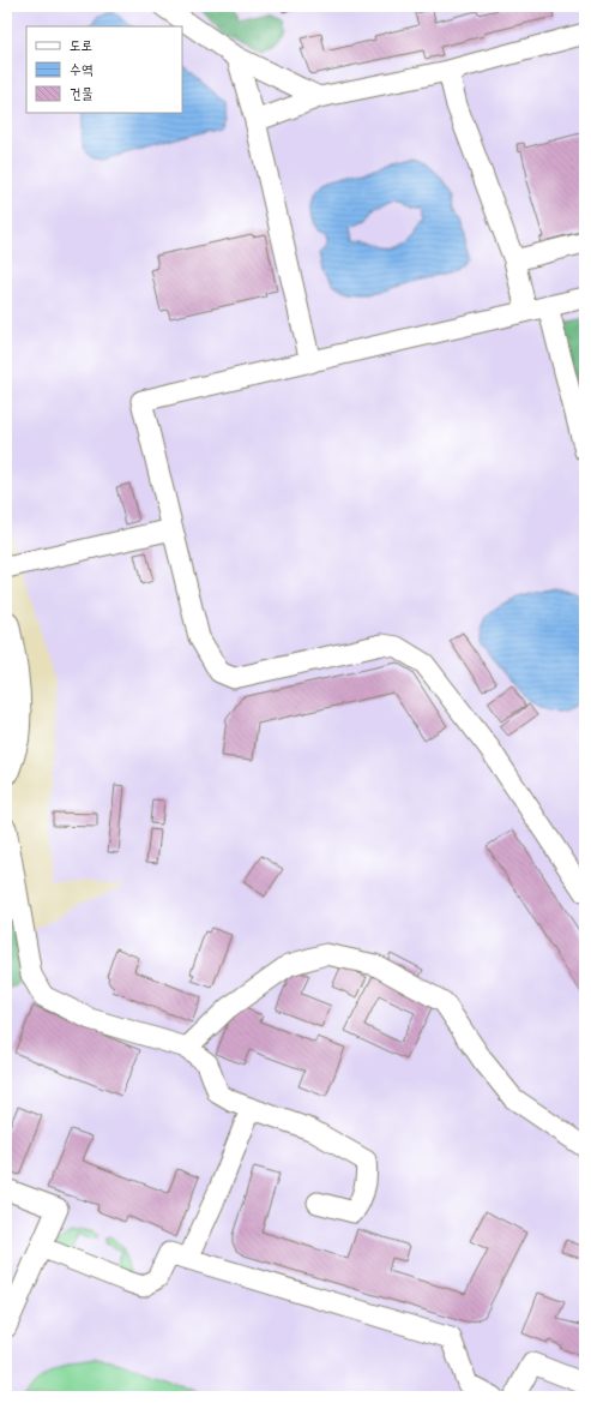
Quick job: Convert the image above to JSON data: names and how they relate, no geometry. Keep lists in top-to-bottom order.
{
  "legend": ["도로", "수역", "건물"]
}
